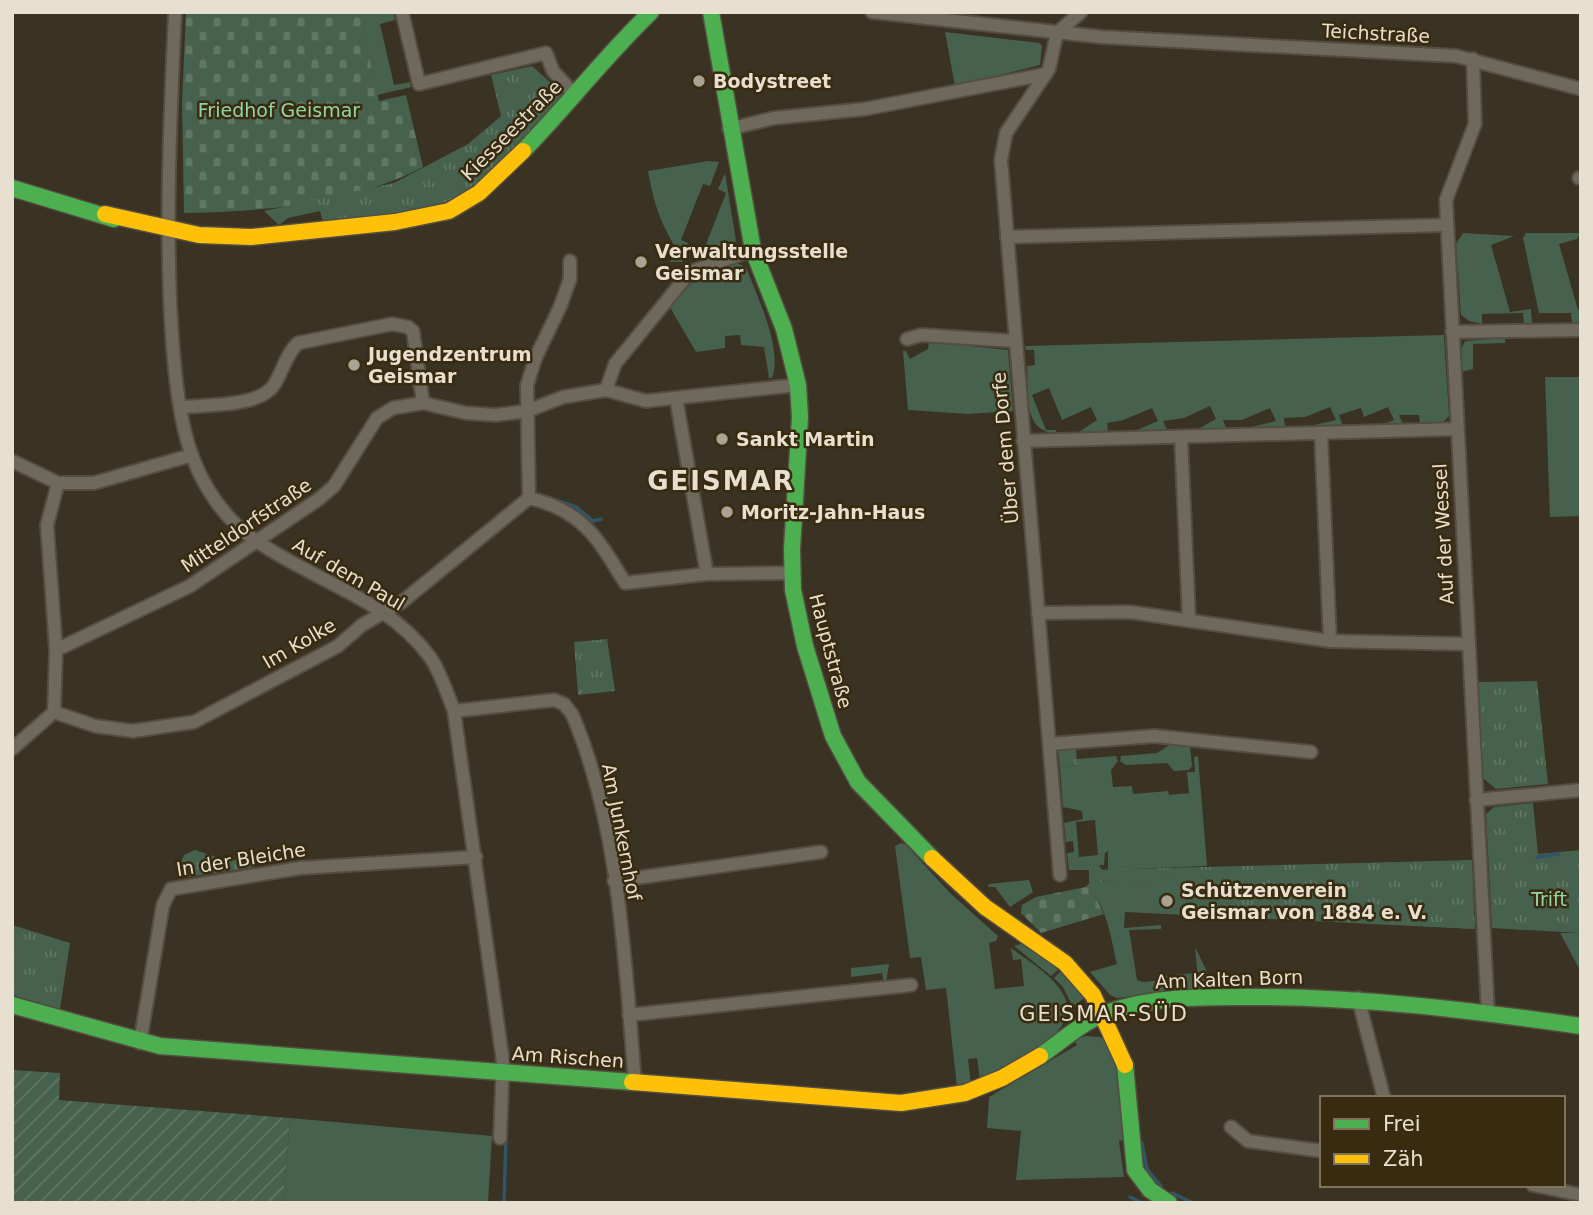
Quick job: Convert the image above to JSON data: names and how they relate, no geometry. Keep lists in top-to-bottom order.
{
  "streets": {
    "street": [
      "Teichstraße",
      "Kiesseestraße",
      "Über dem Dorfe",
      "Mitteldorfstraße",
      "Auf der Wessel",
      "Auf dem Paul",
      "Im Kolke",
      "Hauptstraße",
      "Am Junkernhof",
      "In der Bleiche",
      "Am Kalten Born",
      "Am Rischen"
    ]
  },
  "crossings": [
    ["Teichstraße", "Über dem Dorfe"],
    ["Teichstraße", "Auf der Wessel"],
    ["Kiesseestraße", "Auf dem Paul"],
    ["Mitteldorfstraße", "Auf dem Paul"],
    ["Mitteldorfstraße", "Hauptstraße"],
    ["Auf der Wessel", "Am Kalten Born"],
    ["Auf dem Paul", "Im Kolke"],
    ["Auf dem Paul", "Am Junkernhof"],
    ["Auf dem Paul", "In der Bleiche"],
    ["Auf dem Paul", "Am Rischen"],
    ["Hauptstraße", "Am Kalten Born"],
    ["Hauptstraße", "Am Rischen"],
    ["Am Junkernhof", "Am Rischen"],
    ["In der Bleiche", "Am Rischen"],
    ["Am Kalten Born", "Am Rischen"]
  ],
  "districts": ["GEISMAR", "GEISMAR-SÜD"],
  "parks": ["Friedhof Geismar", "Trift"],
  "places": [
    "Bodystreet",
    "Verwaltungsstelle Geismar",
    "Jugendzentrum Geismar",
    "Sankt Martin",
    "Moritz-Jahn-Haus",
    "Schützenverein Geismar von 1884 e. V."
  ],
  "legend": ["Frei", "Zäh"]
}
